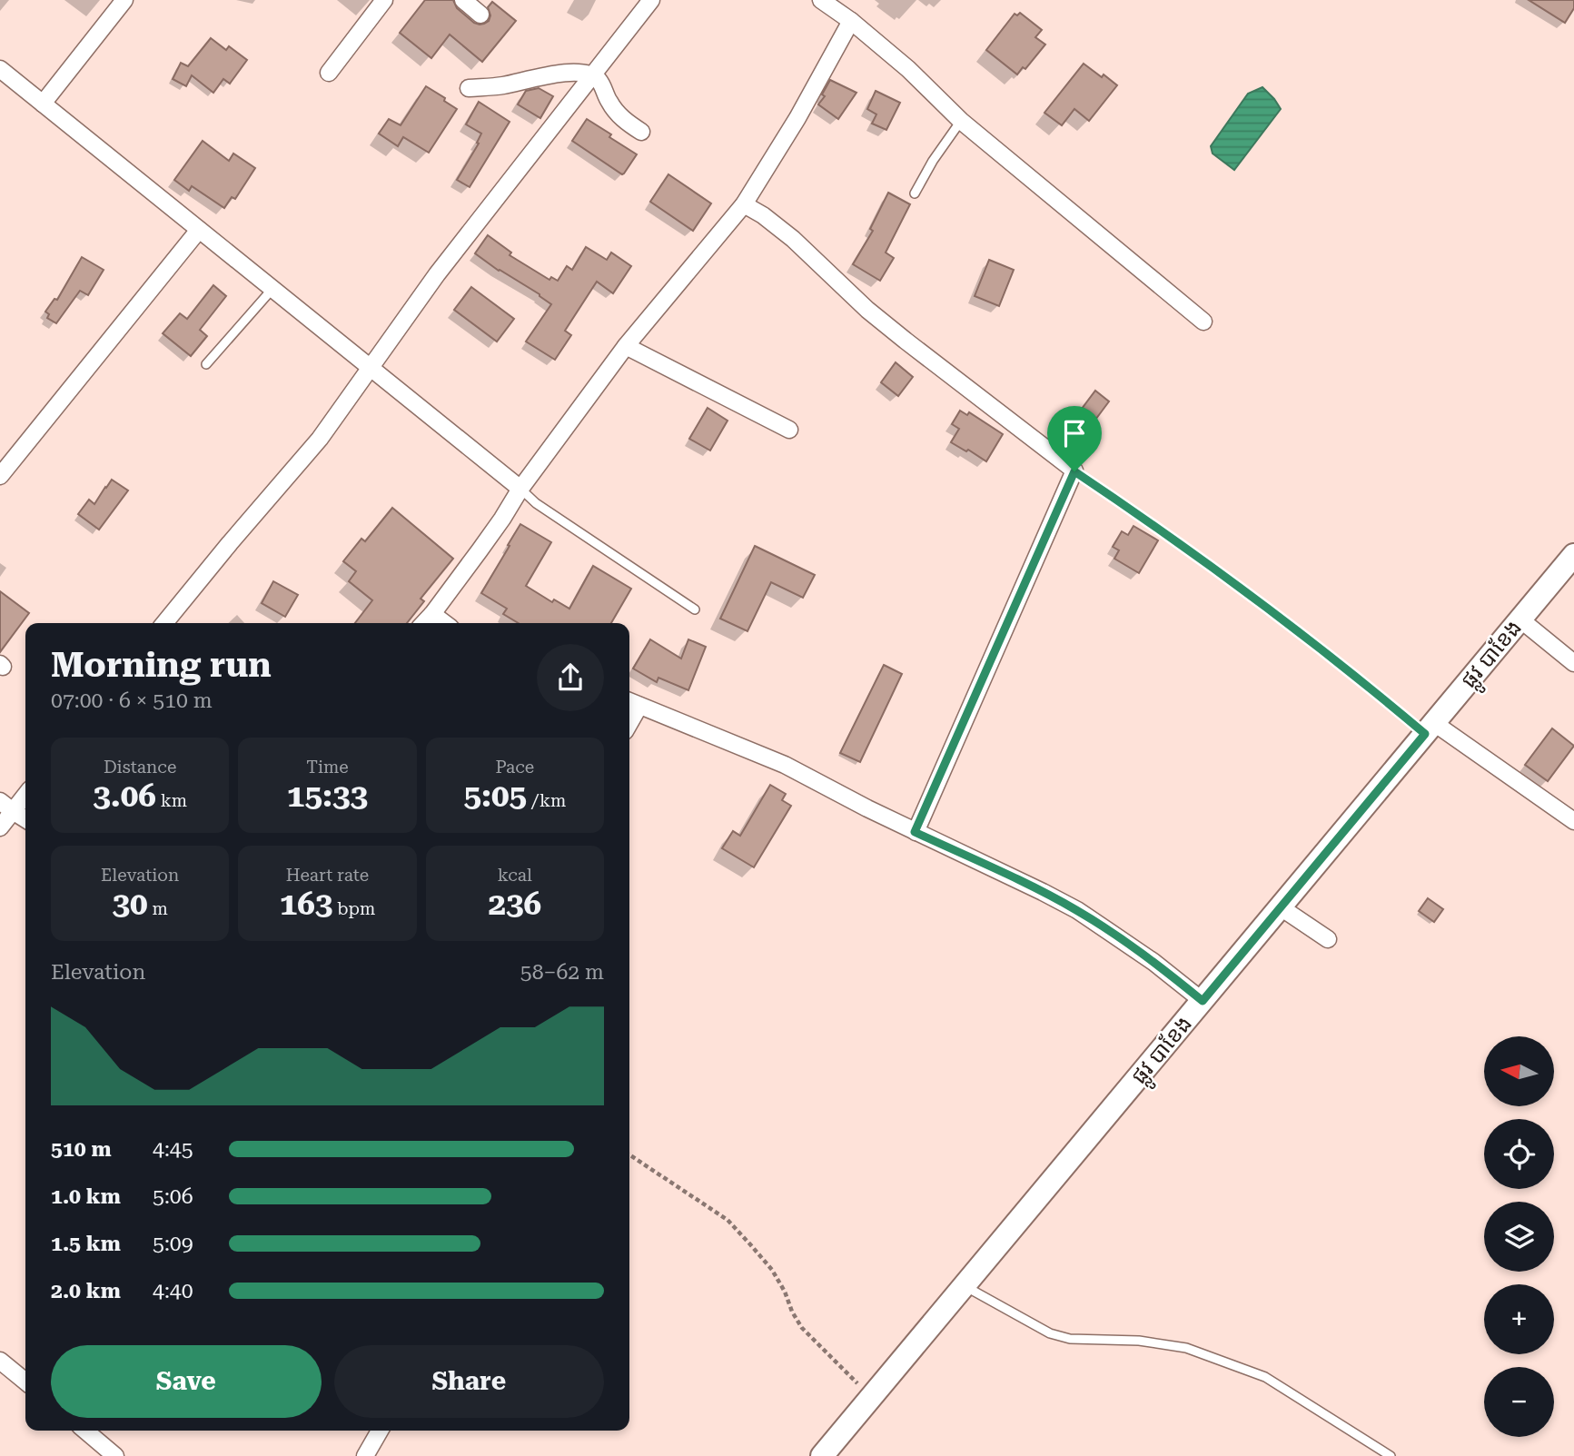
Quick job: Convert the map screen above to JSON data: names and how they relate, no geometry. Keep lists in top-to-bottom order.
{
  "streets": {
    "street": ["ផ្លូវ បាខែង"]
  },
  "north": "left",
  "page": {
    "heading": ["Morning run", "07:00 · 6 × 510 m"],
    "stats": [
      ["Distance", "3.06 km"],
      ["Time", "15:33"],
      ["Pace", "5:05 /km"],
      ["Elevation", "30 m"],
      ["Heart rate", "163 bpm"],
      ["kcal", "236"]
    ],
    "chart": ["Elevation", "58–62 m"],
    "map_buttons": ["+", "−"],
    "list": [
      {
        "name": "510 m",
        "note": "4:45"
      },
      {
        "name": "1.0 km",
        "note": "5:06"
      },
      {
        "name": "1.5 km",
        "note": "5:09"
      },
      {
        "name": "2.0 km",
        "note": "4:40"
      }
    ],
    "buttons": ["Save", "Share"]
  }
}
